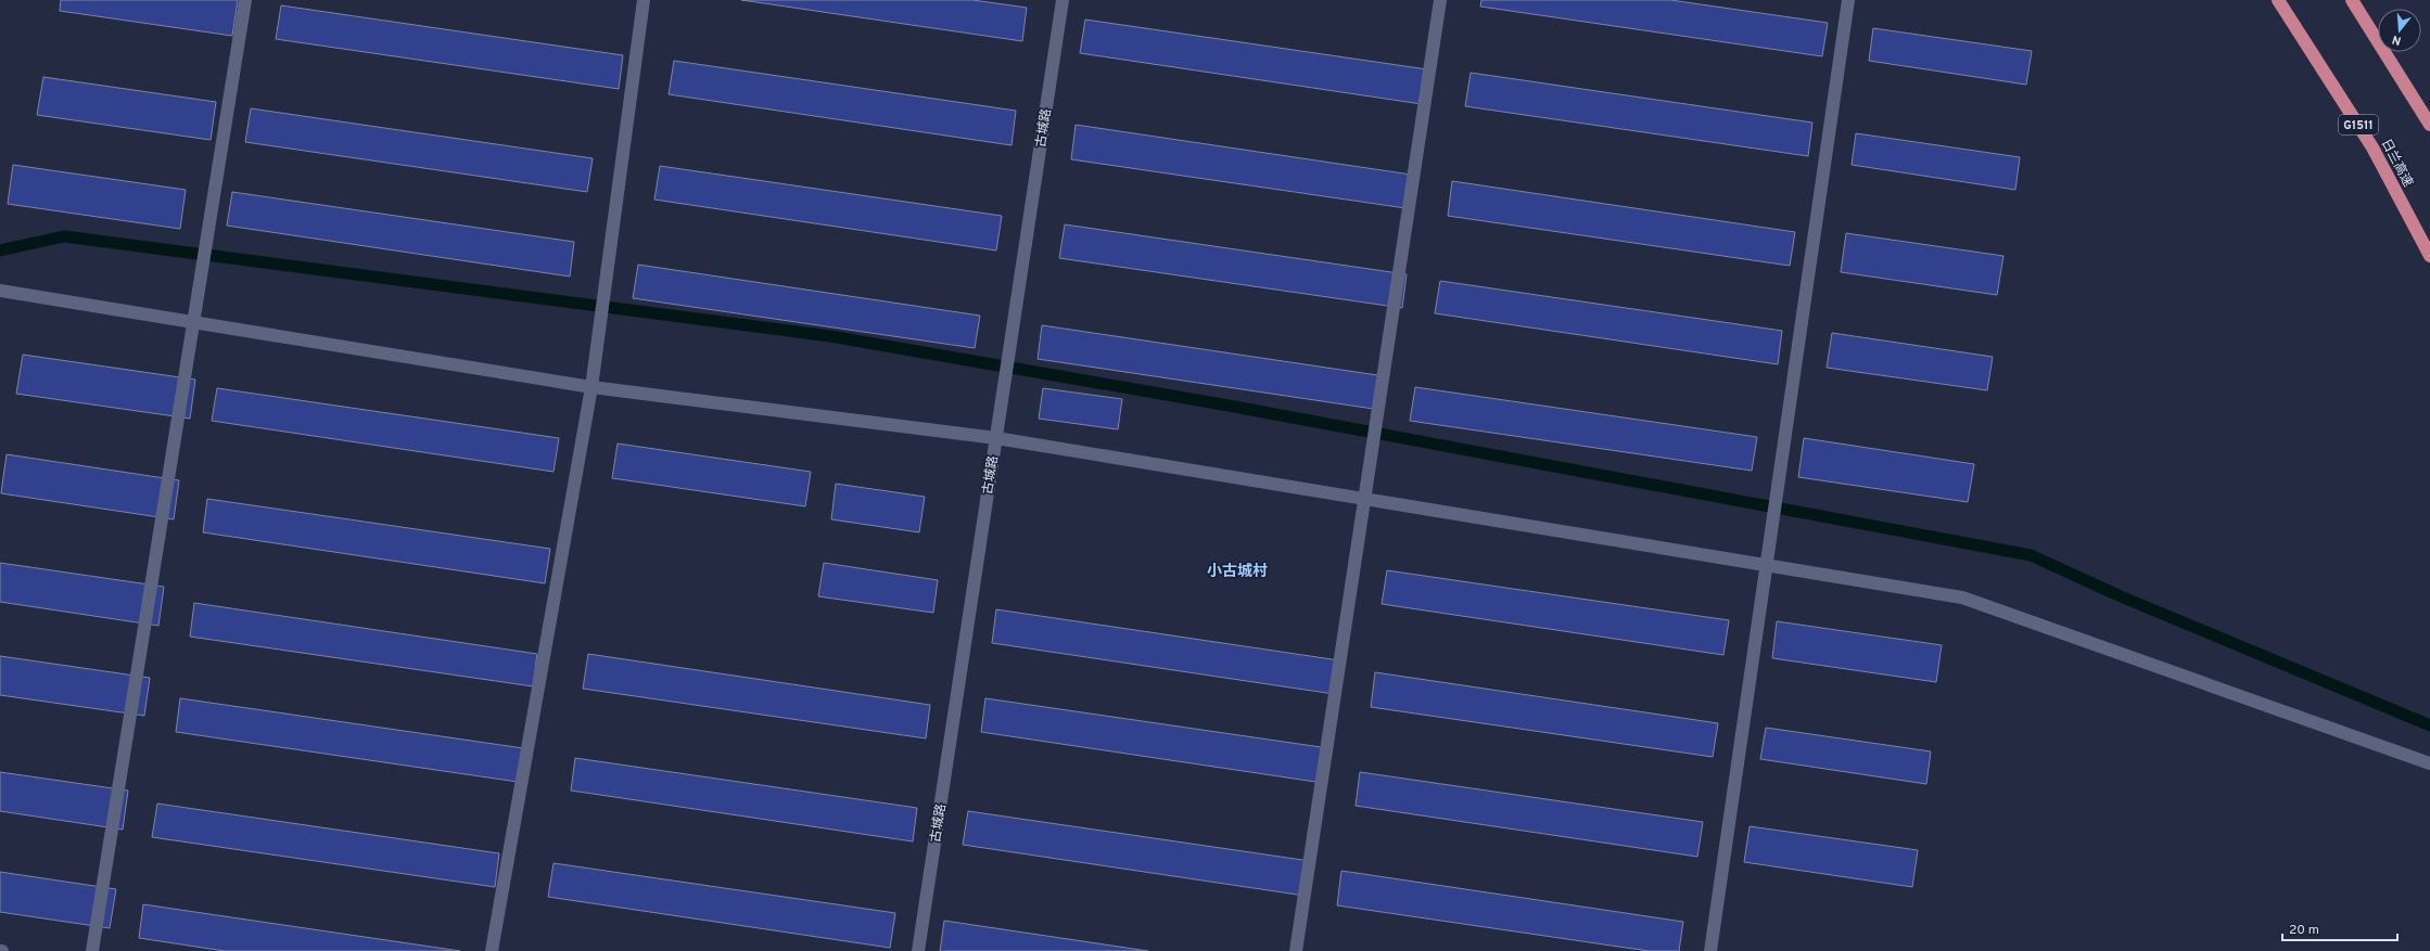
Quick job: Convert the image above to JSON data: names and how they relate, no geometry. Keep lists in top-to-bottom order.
{
  "streets": {
    "highway": ["G1511", "日兰高速"],
    "street": ["古城路"]
  },
  "districts": ["小古城村"],
  "scale_bar": "20 m",
  "north": "bottom"
}
